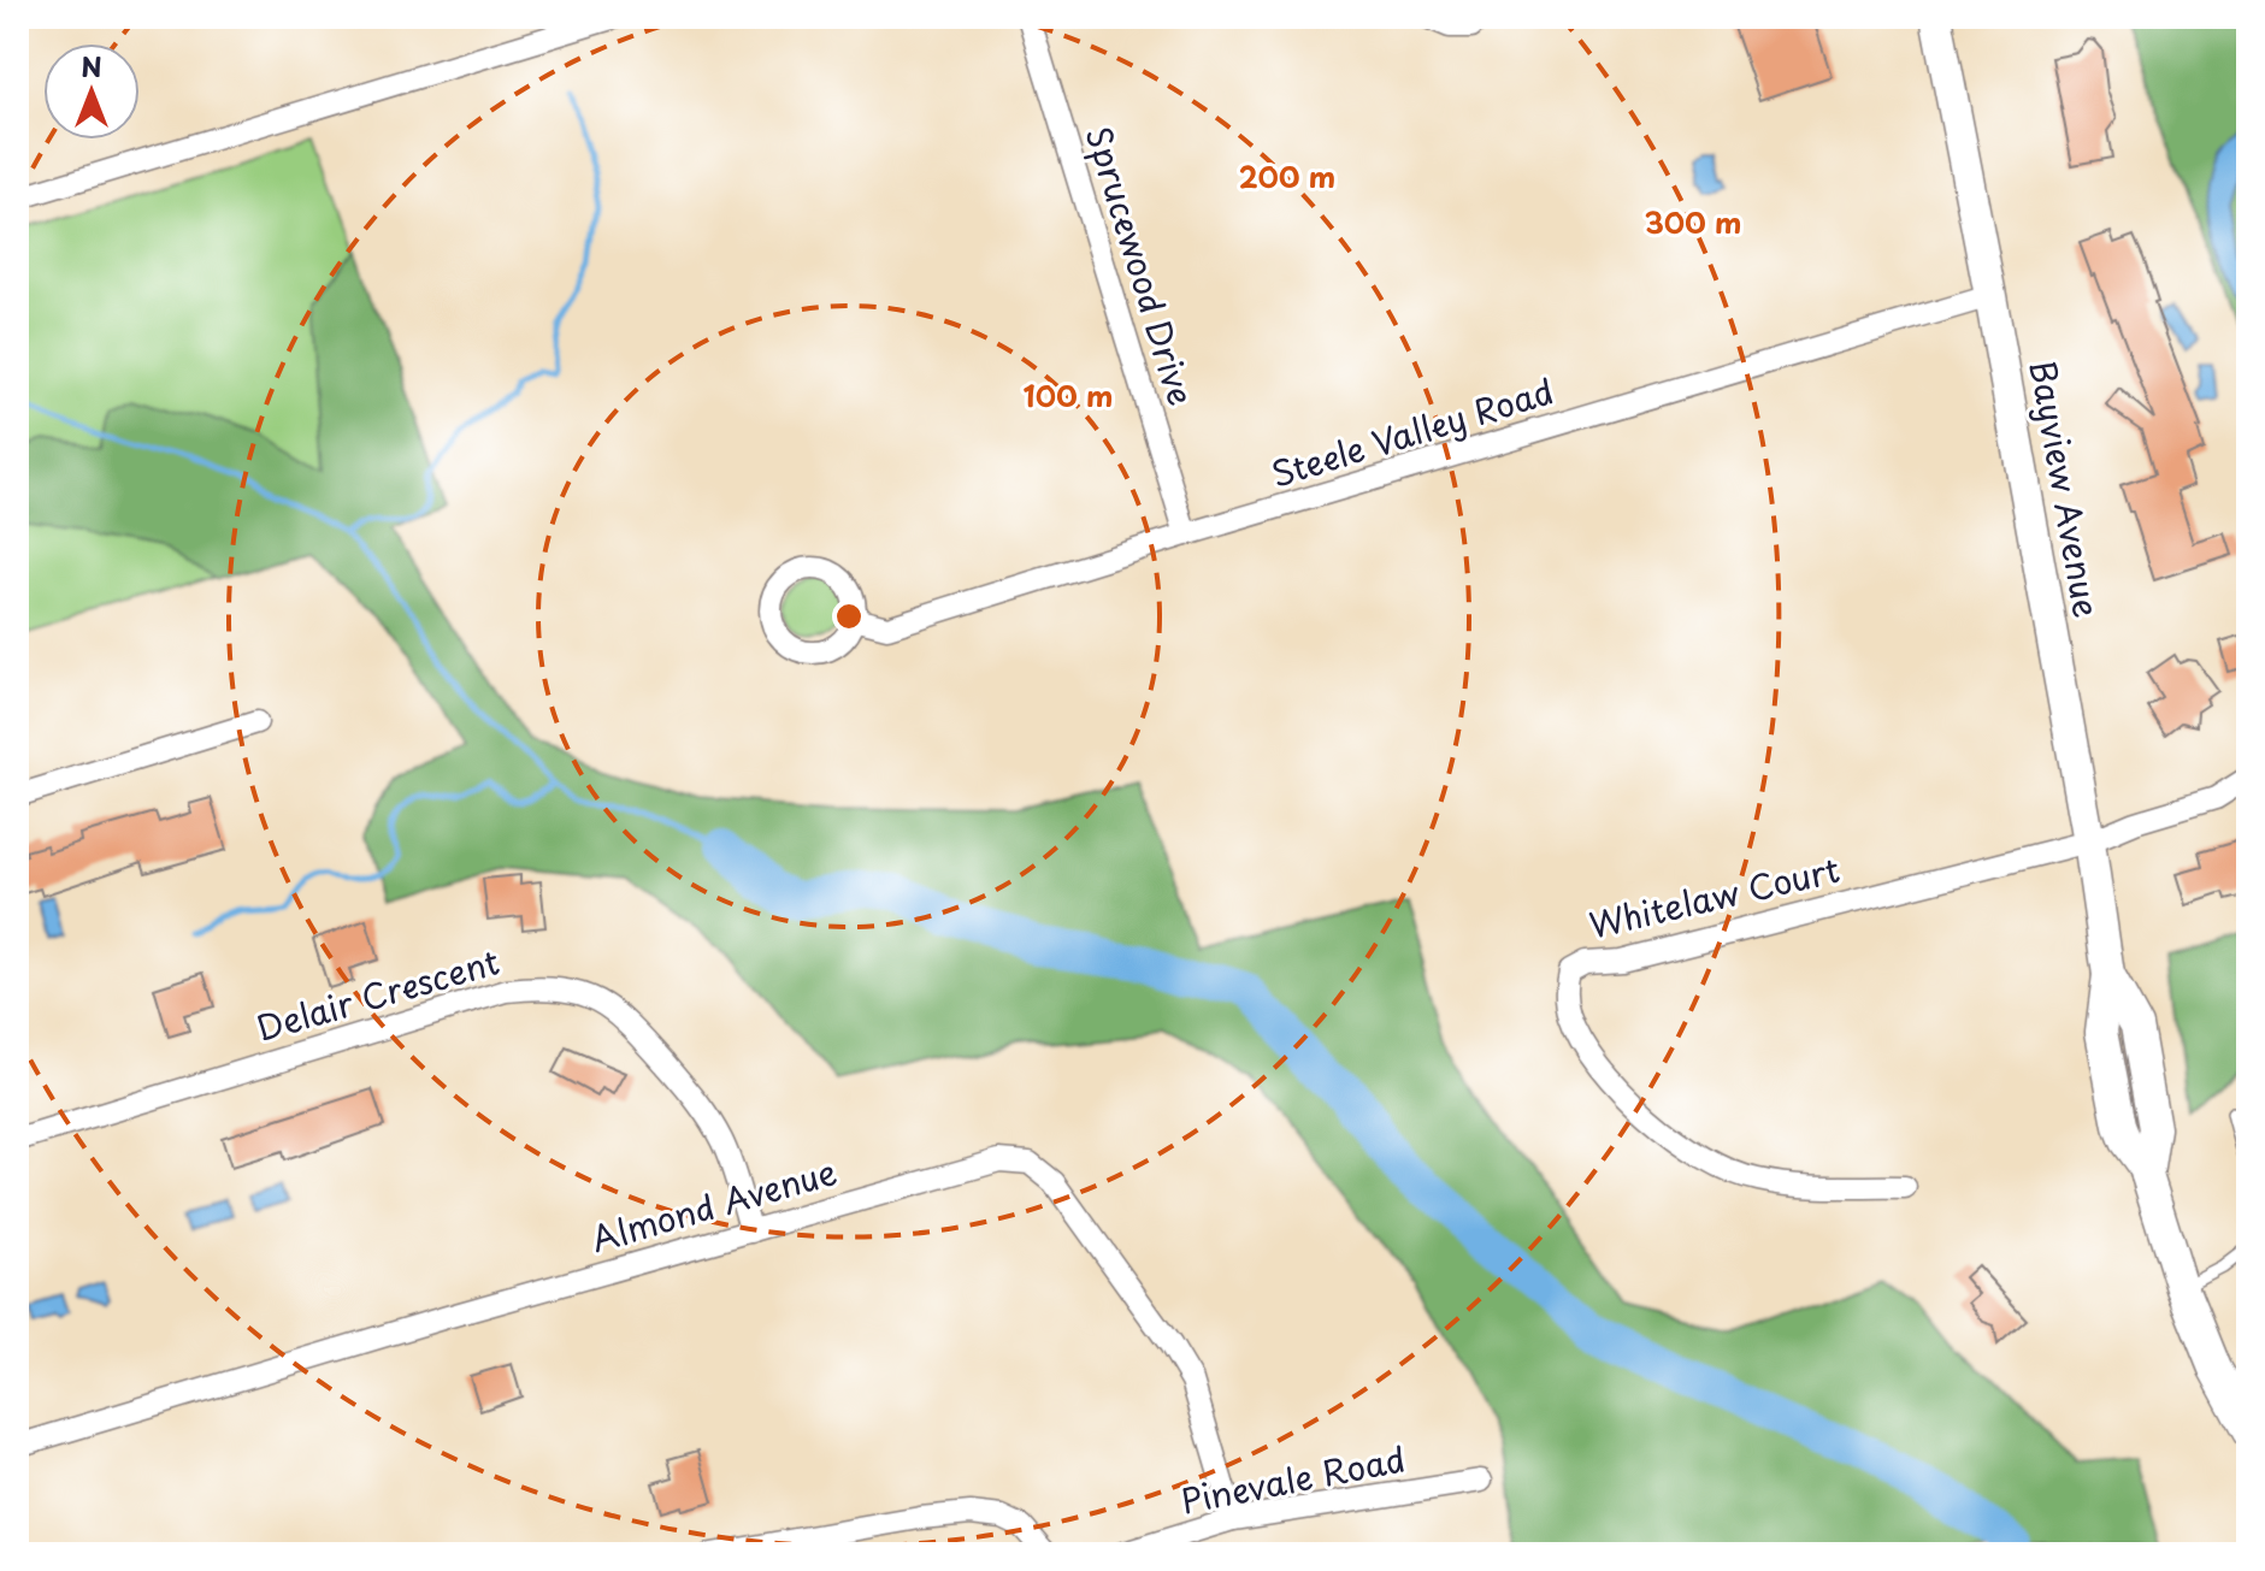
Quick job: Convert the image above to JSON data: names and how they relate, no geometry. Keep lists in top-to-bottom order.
{
  "streets": {
    "main road": ["Bayview Avenue"],
    "street": [
      "Sprucewood Drive",
      "Steele Valley Road",
      "Whitelaw Court",
      "Delair Crescent",
      "Almond Avenue",
      "Pinevale Road"
    ]
  },
  "crossings": [
    ["Sprucewood Drive", "Steele Valley Road"],
    ["Steele Valley Road", "Bayview Avenue"],
    ["Bayview Avenue", "Whitelaw Court"],
    ["Delair Crescent", "Almond Avenue"],
    ["Almond Avenue", "Pinevale Road"]
  ],
  "north": "top",
  "rings": ["200 m", "300 m", "100 m"]
}
